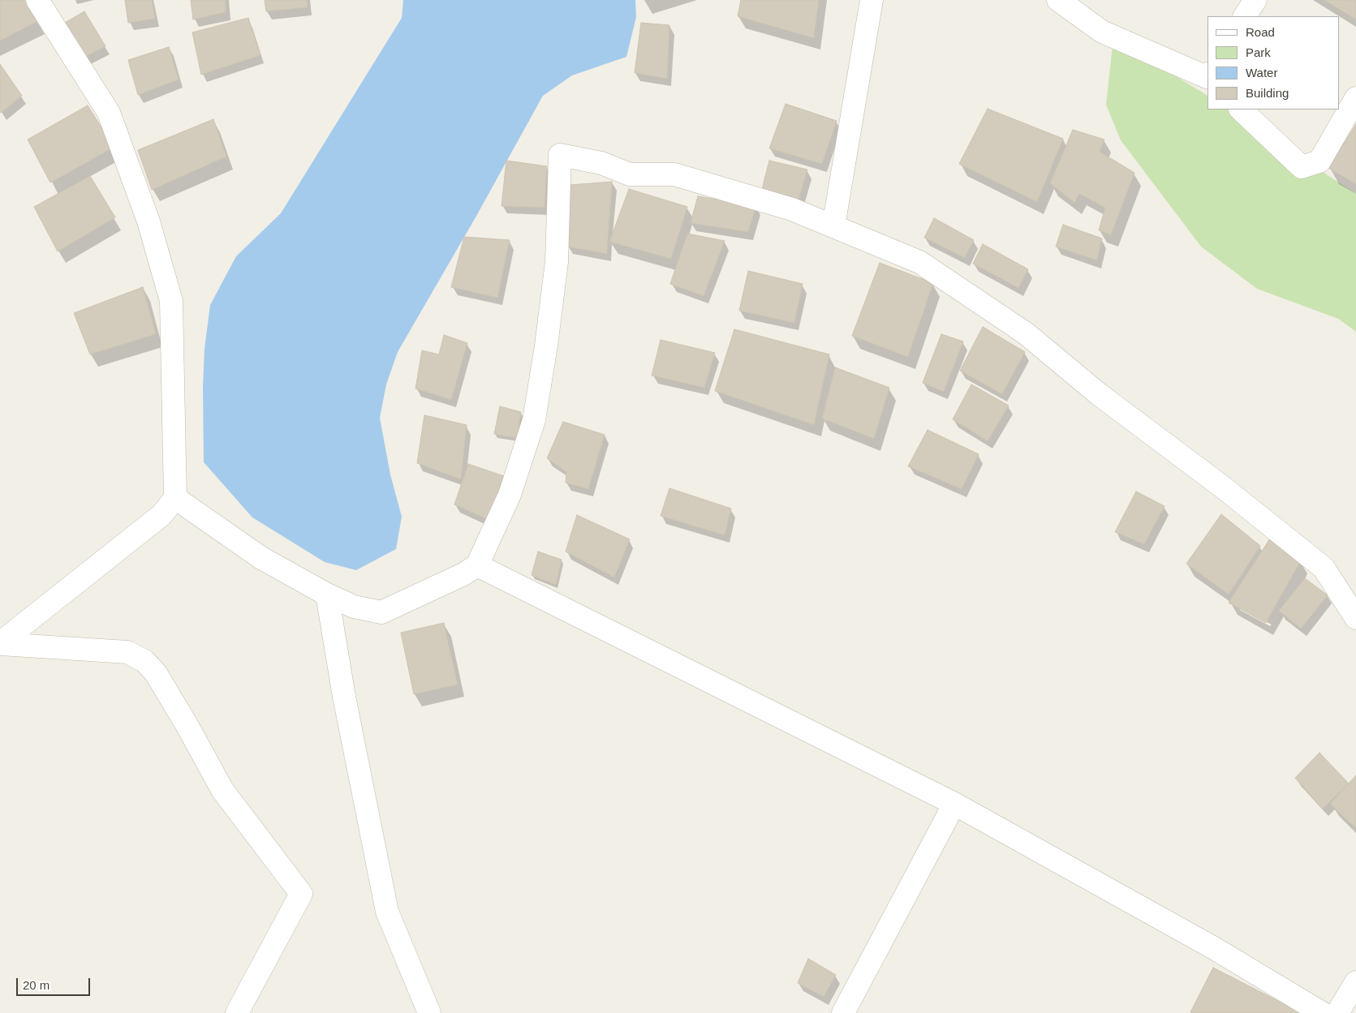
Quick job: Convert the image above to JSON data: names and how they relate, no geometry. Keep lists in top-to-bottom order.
{
  "legend": [
    "Road",
    "Park",
    "Water",
    "Building"
  ],
  "scale_bar": "20 m"
}
